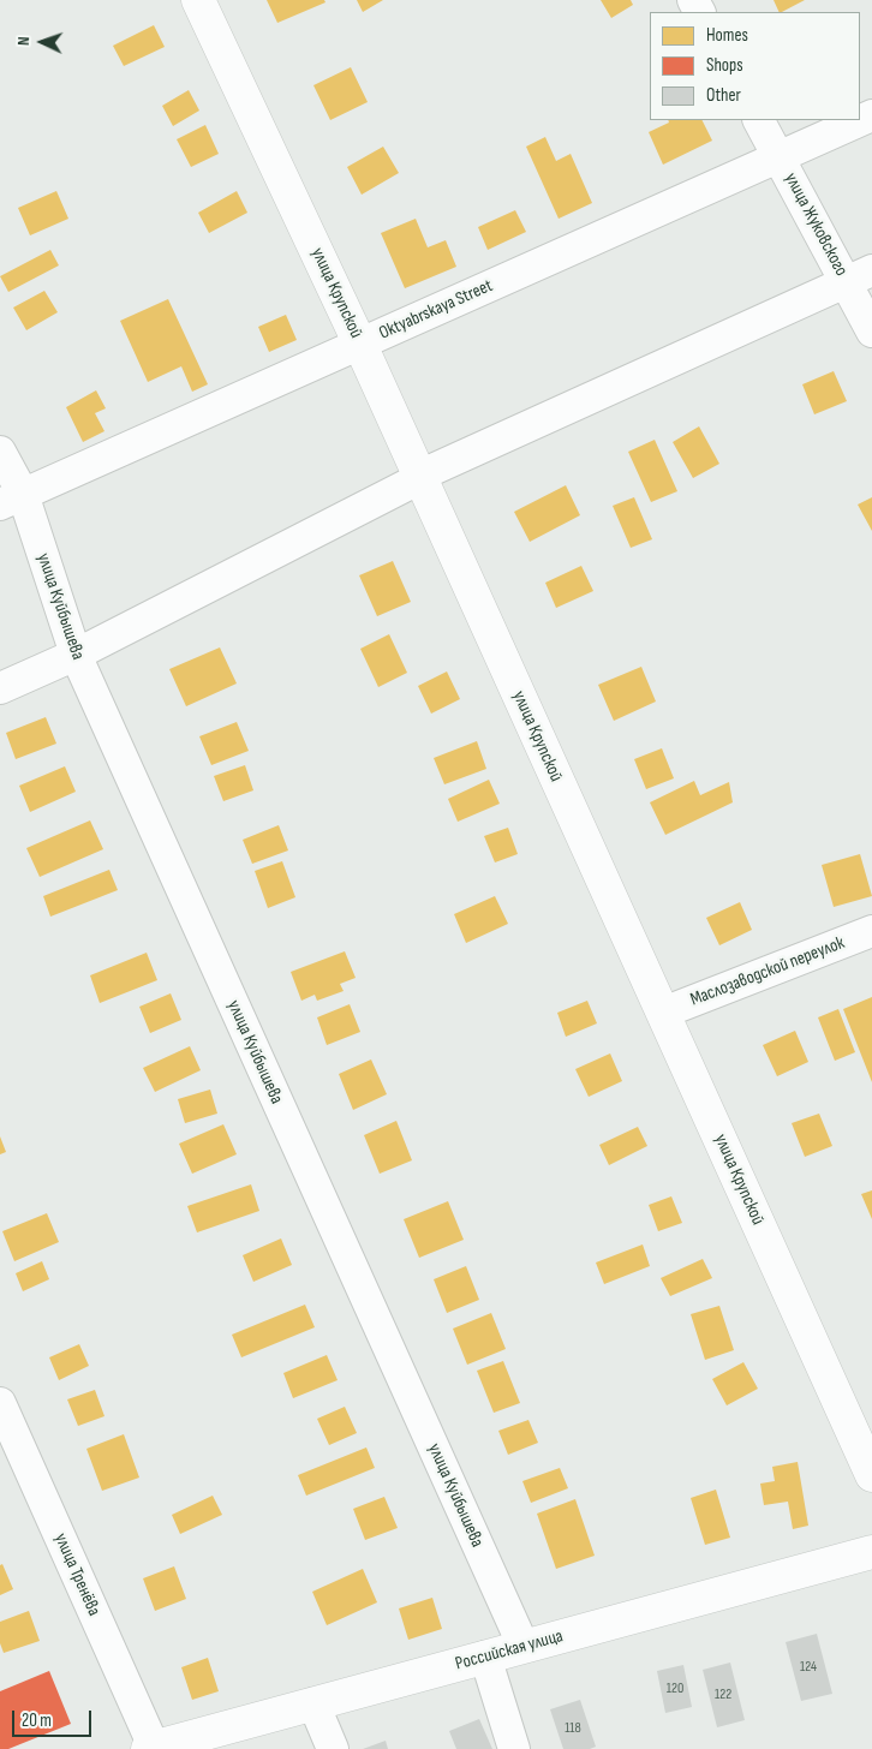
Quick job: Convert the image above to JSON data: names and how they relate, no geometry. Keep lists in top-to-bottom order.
{
  "streets": {
    "street": [
      "улица Жуковского",
      "улица Крупской",
      "Oktyabrskaya Street",
      "улица Куйбышева",
      "Маслозаводской переулок",
      "улица Тренёва",
      "Российская улица"
    ]
  },
  "crossings": [
    ["улица Жуковского", "Oktyabrskaya Street"],
    ["улица Крупской", "Oktyabrskaya Street"],
    ["улица Крупской", "Маслозаводской переулок"],
    ["Oktyabrskaya Street", "улица Куйбышева"],
    ["улица Куйбышева", "Российская улица"],
    ["улица Тренёва", "Российская улица"]
  ],
  "house_numbers": [
    "124",
    "120",
    "122",
    "118"
  ],
  "legend": ["Homes", "Shops", "Other"],
  "scale_bar": "20 m",
  "north": "left"
}
